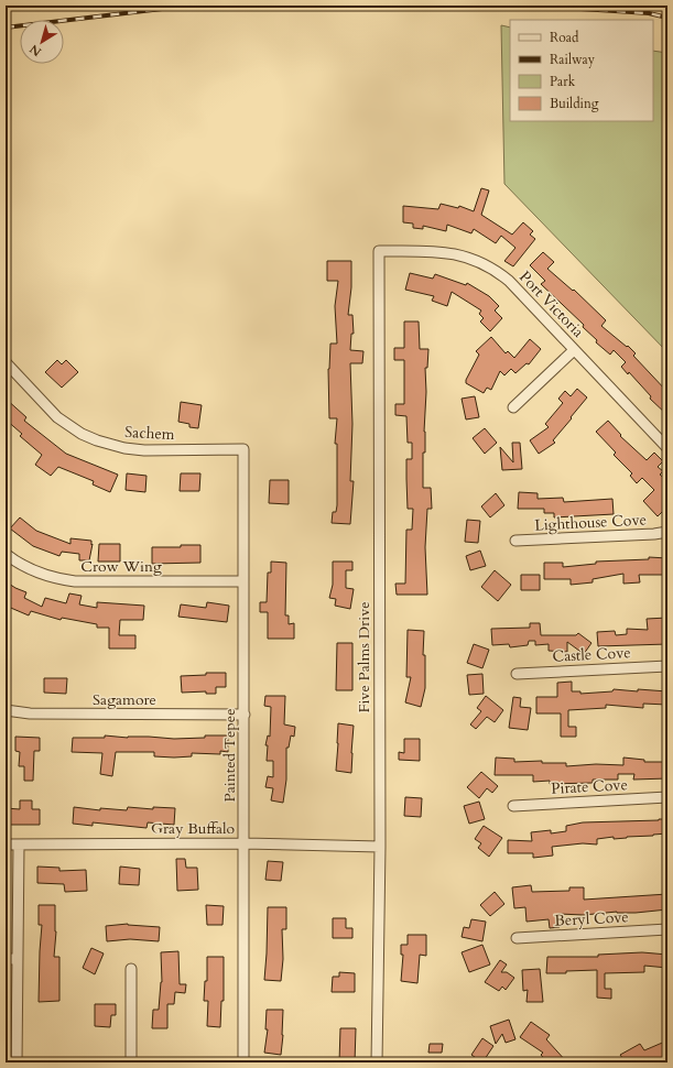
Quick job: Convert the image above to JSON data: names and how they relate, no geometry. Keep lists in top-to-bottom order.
{
  "streets": {
    "street": [
      "Port Victoria",
      "Sachem",
      "Lighthouse Cove",
      "Crow Wing",
      "Castle Cove",
      "Five Palms Drive",
      "Sagamore",
      "Painted Tepee",
      "Pirate Cove",
      "Gray Buffalo",
      "Beryl Cove"
    ]
  },
  "crossings": [
    ["Port Victoria", "Five Palms Drive"],
    ["Sachem", "Painted Tepee"],
    ["Crow Wing", "Painted Tepee"],
    ["Five Palms Drive", "Gray Buffalo"],
    ["Sagamore", "Painted Tepee"],
    ["Painted Tepee", "Gray Buffalo"]
  ],
  "legend": [
    "Road",
    "Railway",
    "Park",
    "Building"
  ],
  "north": "bottom left"
}
